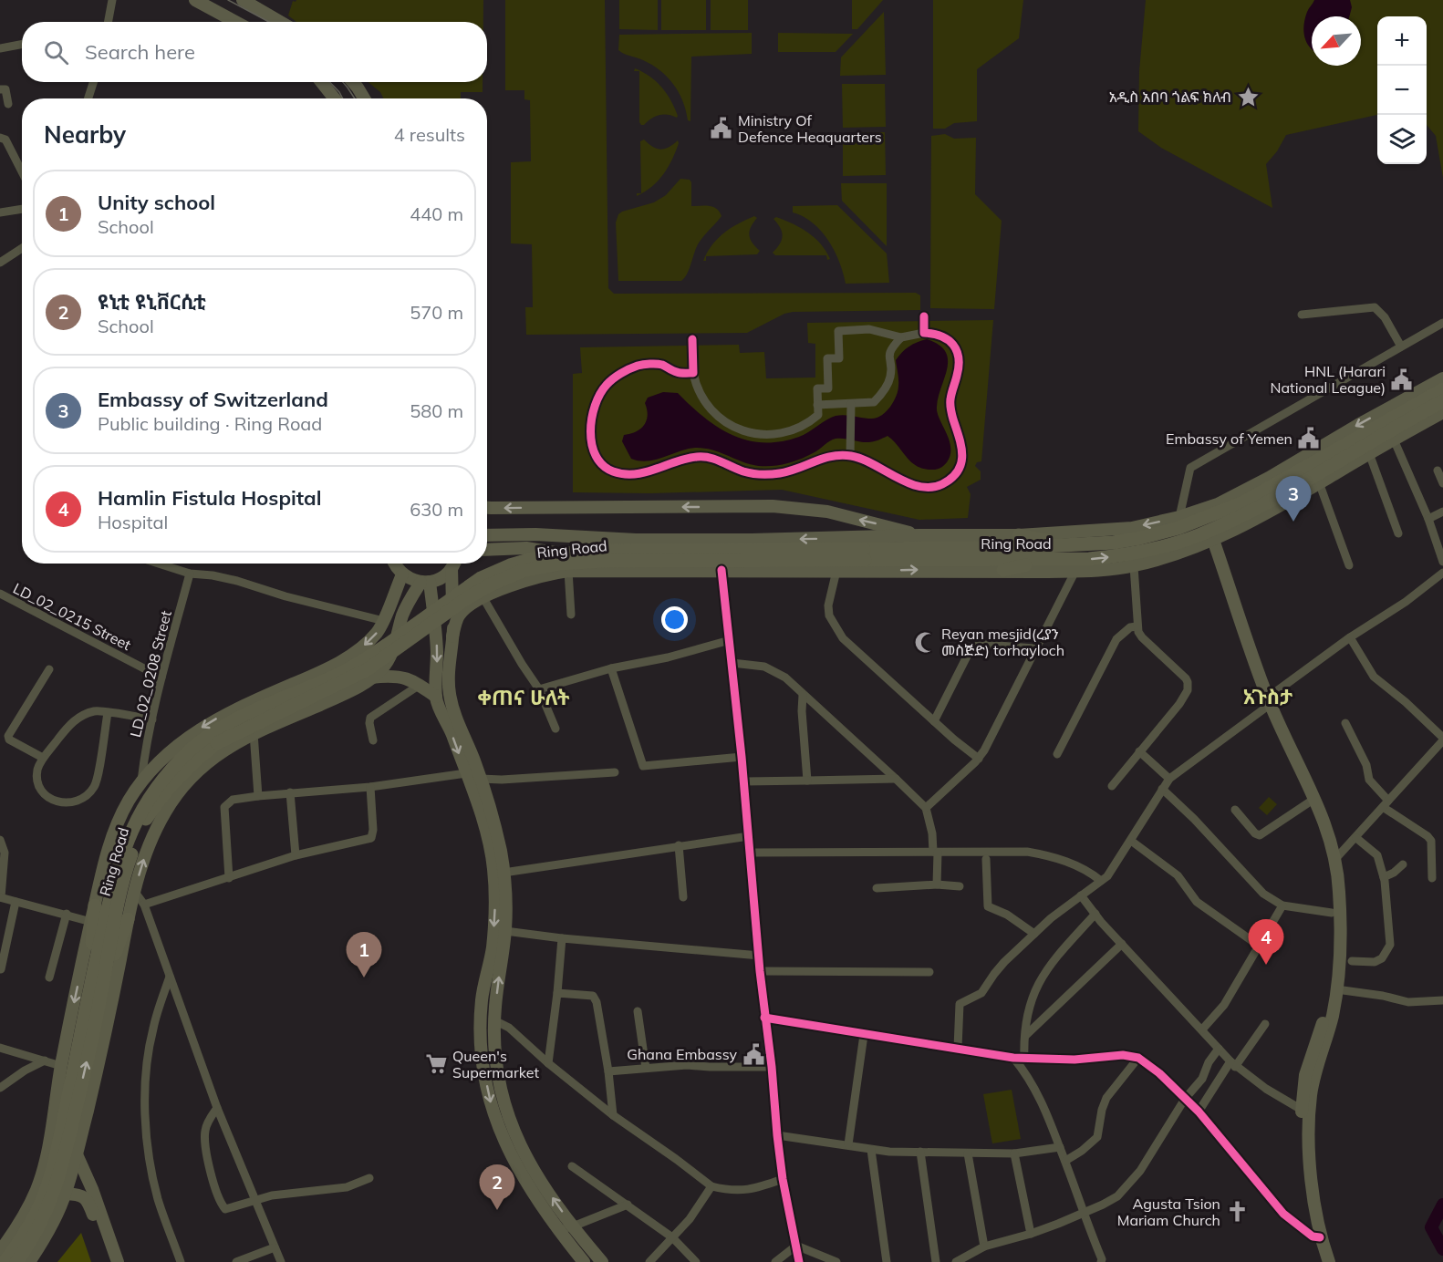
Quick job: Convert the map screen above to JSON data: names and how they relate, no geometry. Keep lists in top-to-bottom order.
{
  "streets": {
    "highway": ["Ring Road"],
    "street": ["LD_02_0215 Street", "LD_02_0208 Street"]
  },
  "crossings": [
    ["LD_02_0215 Street", "LD_02_0208 Street"]
  ],
  "districts": ["አጉስታ", "ቀጠና ሁለት"],
  "places": {
    "place": ["አዲስ አበባ ጎልፍ ክለብ"],
    "public building": [
      "Ministry Of Defence Heaquarters",
      "HNL (Harari National League)",
      "Embassy of Yemen",
      "Ghana Embassy"
    ],
    "mosque": ["Reyan mesjid(ረያን መስጅድ) torhayloch"],
    "supermarket": ["Queen's Supermarket"],
    "church": ["Agusta Tsion Mariam Church"]
  },
  "north": "bottom left",
  "page": {
    "map_buttons": ["+", "−"],
    "search": "Search here",
    "heading": ["Nearby", "4 results"],
    "list": [
      {
        "mark": "1",
        "name": "Unity school",
        "note": "School",
        "value": "440 m"
      },
      {
        "mark": "2",
        "name": "ዩኒቲ ዩኒቨርሲቲ",
        "note": "School",
        "value": "570 m"
      },
      {
        "mark": "3",
        "name": "Embassy of Switzerland",
        "note": "Public building · Ring Road",
        "value": "580 m"
      },
      {
        "mark": "4",
        "name": "Hamlin Fistula Hospital",
        "note": "Hospital",
        "value": "630 m"
      }
    ],
    "pins": [
      "3",
      "4",
      "1",
      "2"
    ]
  }
}
